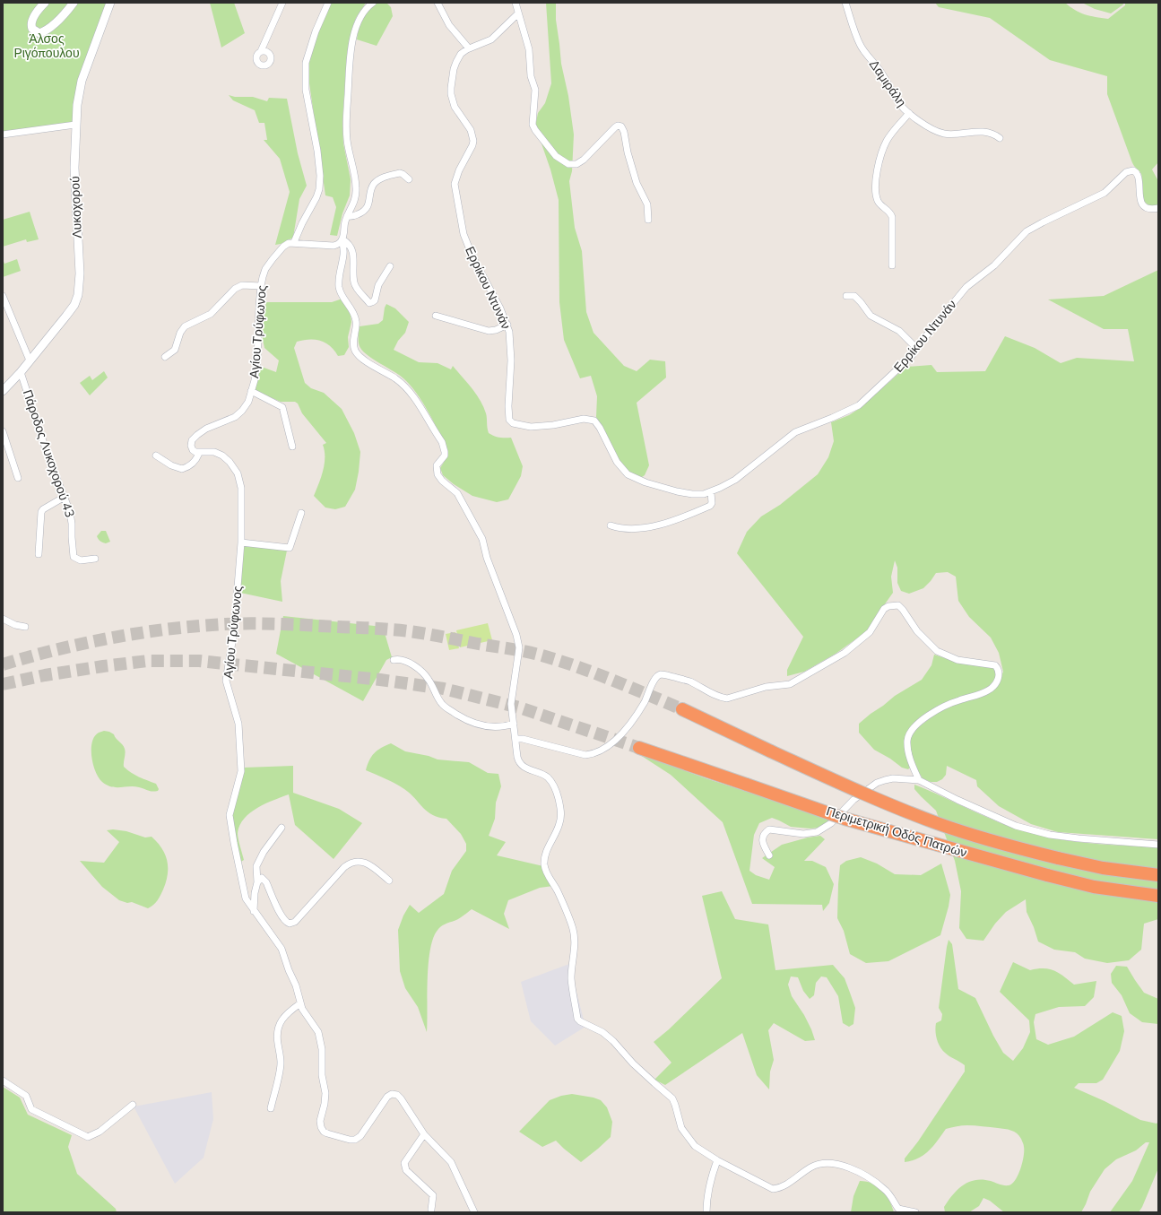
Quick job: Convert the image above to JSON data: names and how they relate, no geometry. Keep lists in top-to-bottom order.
{
  "streets": {
    "highway": ["Περιμετρική Οδός Πατρών"],
    "street": [
      "Δαμιράλη",
      "Λυκοχορού",
      "Ερρίκου Ντυνάν",
      "Αγίου Τρύφωνος",
      "Πάροδος Λυκοχορού 43"
    ]
  },
  "crossings": [
    ["Λυκοχορού", "Πάροδος Λυκοχορού 43"]
  ],
  "parks": ["Άλσος Ριγόπουλου"]
}
